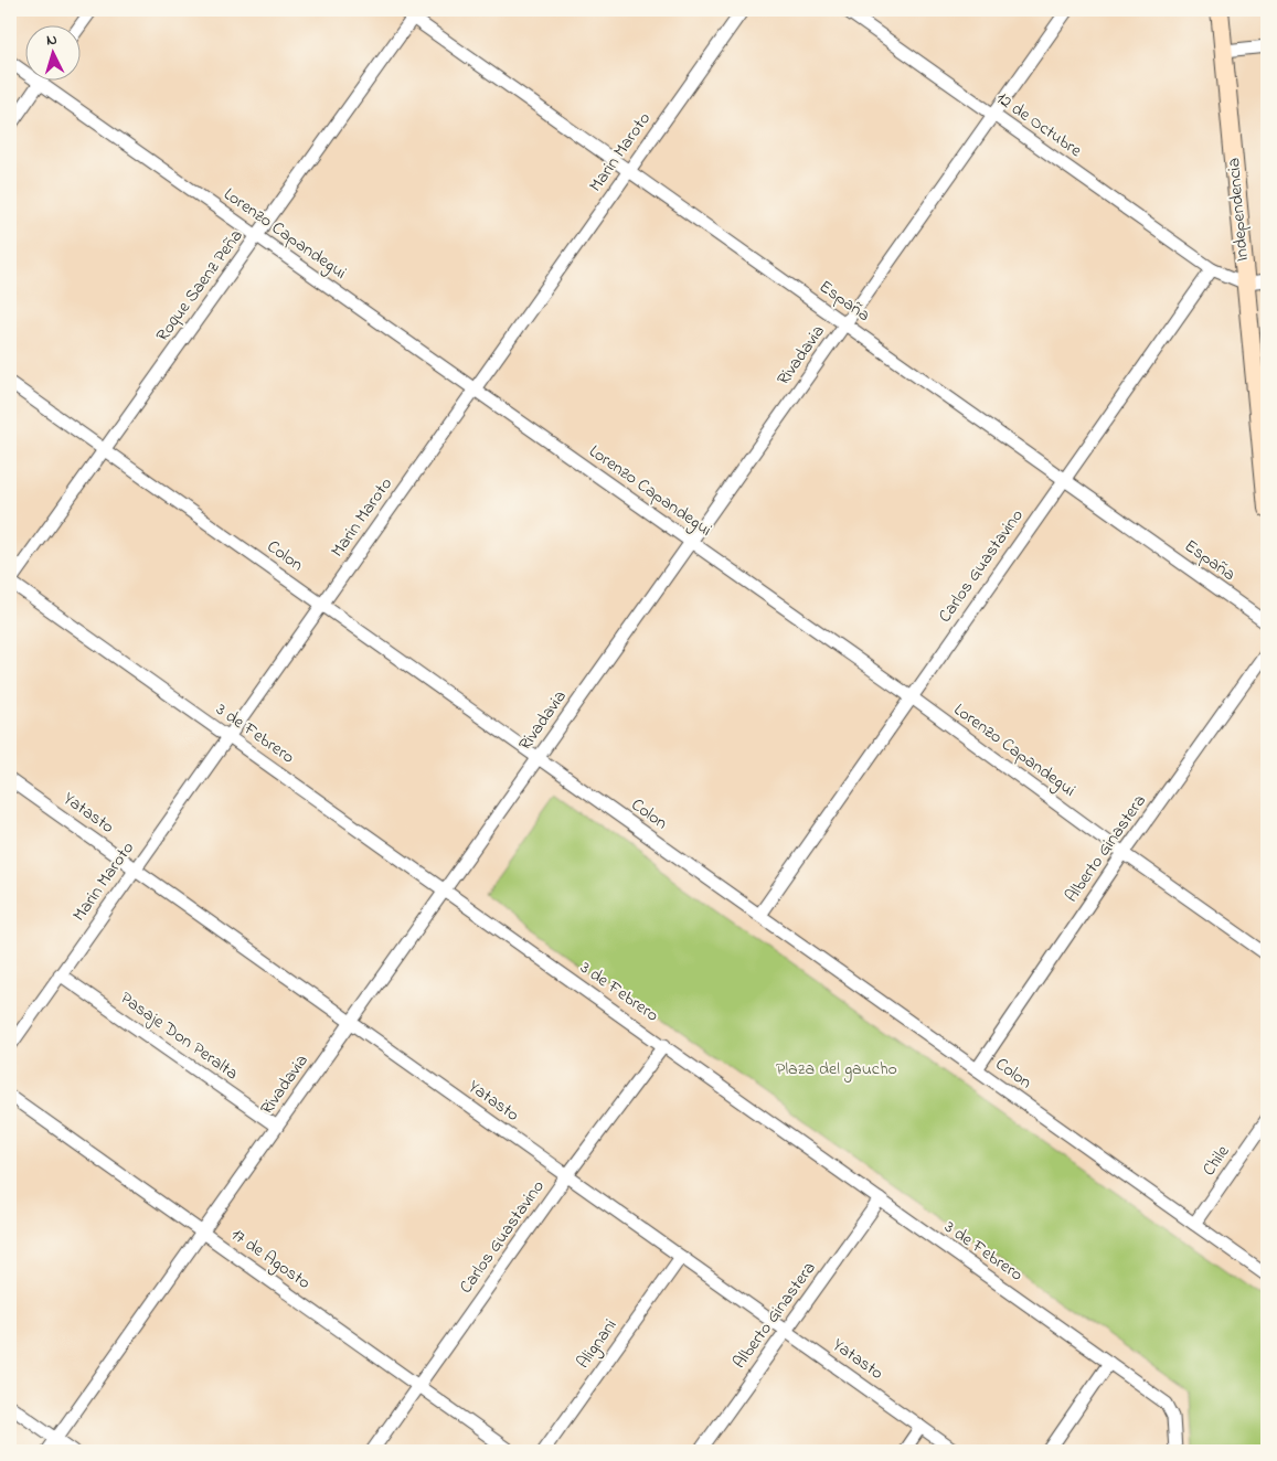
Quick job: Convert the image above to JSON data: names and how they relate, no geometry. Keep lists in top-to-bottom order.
{
  "streets": {
    "main road": ["Independencia"],
    "street": [
      "12 de Octubre",
      "Marin Maroto",
      "Lorenzo Capandegui",
      "Roque Saenz Peña",
      "España",
      "Rivadavia",
      "Colon",
      "Carlos Guastavino",
      "3 de Febrero",
      "Yatasto",
      "Alberto Ginastera",
      "Pasaje Don Peralta",
      "Chile",
      "17 de Agosto",
      "Alignani"
    ]
  },
  "crossings": [
    ["12 de Octubre", "Rivadavia"],
    ["12 de Octubre", "Carlos Guastavino"],
    ["Marin Maroto", "Lorenzo Capandegui"],
    ["Marin Maroto", "España"],
    ["Marin Maroto", "Colon"],
    ["Marin Maroto", "3 de Febrero"],
    ["Marin Maroto", "Yatasto"],
    ["Marin Maroto", "Pasaje Don Peralta"],
    ["Lorenzo Capandegui", "Roque Saenz Peña"],
    ["Lorenzo Capandegui", "Rivadavia"],
    ["Lorenzo Capandegui", "Carlos Guastavino"],
    ["Lorenzo Capandegui", "Alberto Ginastera"],
    ["Roque Saenz Peña", "España"],
    ["Roque Saenz Peña", "Colon"],
    ["Roque Saenz Peña", "3 de Febrero"],
    ["España", "Rivadavia"],
    ["España", "Carlos Guastavino"],
    ["Rivadavia", "Colon"],
    ["Rivadavia", "3 de Febrero"],
    ["Rivadavia", "Yatasto"],
    ["Rivadavia", "Pasaje Don Peralta"],
    ["Rivadavia", "17 de Agosto"],
    ["Colon", "Carlos Guastavino"],
    ["Colon", "Alberto Ginastera"],
    ["Colon", "Chile"],
    ["Carlos Guastavino", "3 de Febrero"],
    ["Carlos Guastavino", "Yatasto"],
    ["Carlos Guastavino", "17 de Agosto"],
    ["3 de Febrero", "Alberto Ginastera"],
    ["Yatasto", "Alberto Ginastera"],
    ["Yatasto", "Alignani"]
  ],
  "parks": ["Plaza del gaucho"],
  "north": "top"
}
